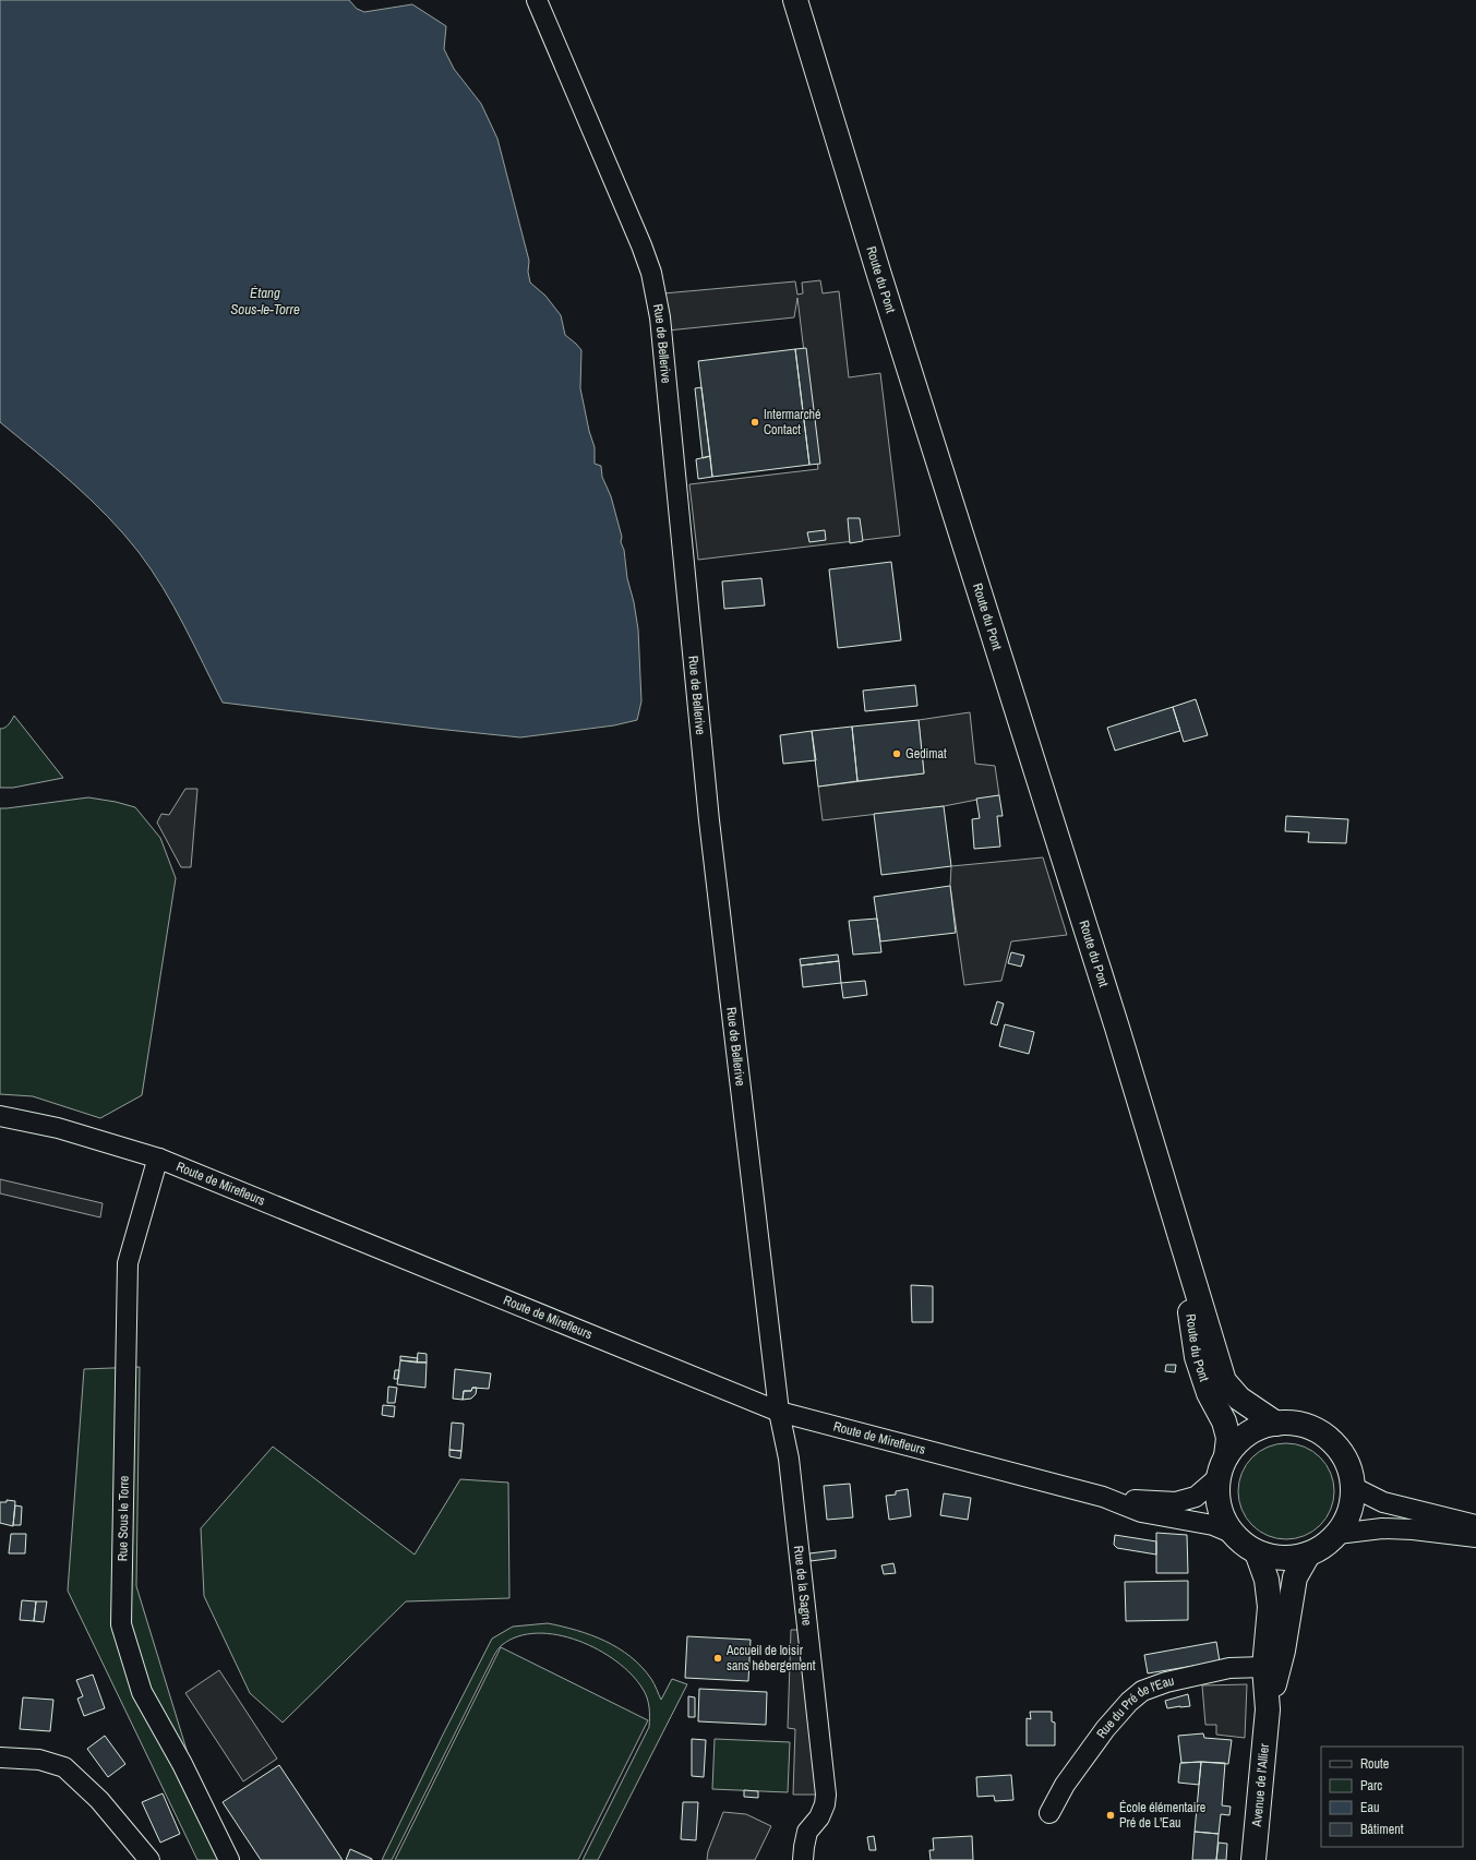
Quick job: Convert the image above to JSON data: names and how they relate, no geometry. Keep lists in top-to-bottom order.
{
  "streets": {
    "main road": ["Route du Pont", "Avenue de l'Allier"],
    "street": [
      "Rue de Bellerive",
      "Route de Mirefleurs",
      "Rue Sous le Torre",
      "Rue de la Sagne",
      "Rue du Pré de l'Eau"
    ]
  },
  "crossings": [
    ["Route du Pont", "Route de Mirefleurs"],
    ["Rue de Bellerive", "Route de Mirefleurs"],
    ["Rue de Bellerive", "Rue de la Sagne"],
    ["Route de Mirefleurs", "Rue Sous le Torre"],
    ["Route de Mirefleurs", "Rue de la Sagne"]
  ],
  "water": ["Étang Sous-le-Torre"],
  "places": [
    "Intermarché Contact",
    "Gedimat",
    "Accueil de loisir sans hébergement",
    "École élémentaire Pré de L'Eau"
  ],
  "legend": [
    "Route",
    "Parc",
    "Eau",
    "Bâtiment"
  ]
}
